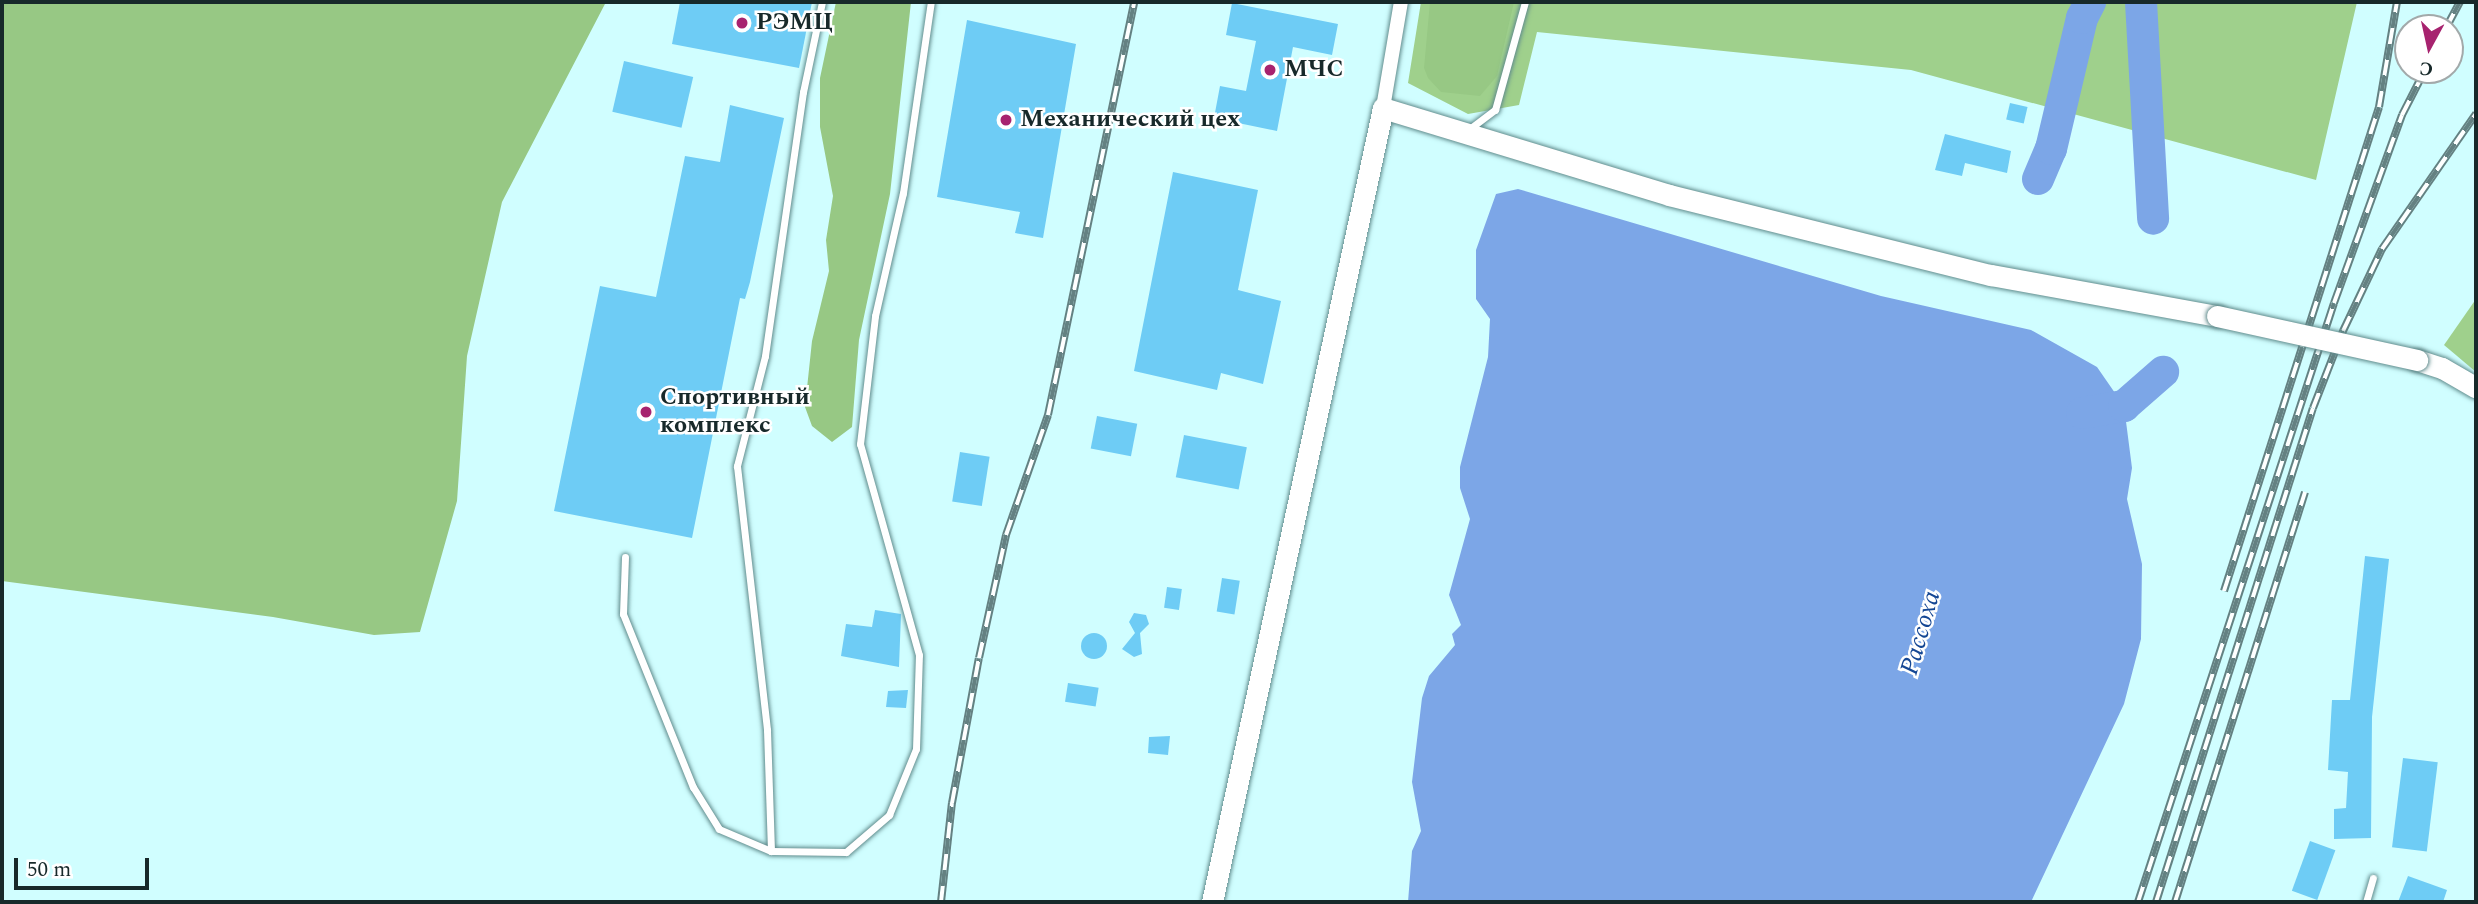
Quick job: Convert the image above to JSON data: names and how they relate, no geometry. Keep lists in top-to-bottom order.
{
  "water": ["Рассоха"],
  "places": [
    "РЭМЦ",
    "МЧС",
    "Механический цех",
    "Спортивный комплекс"
  ],
  "scale_bar": "50 m",
  "north": "bottom"
}
